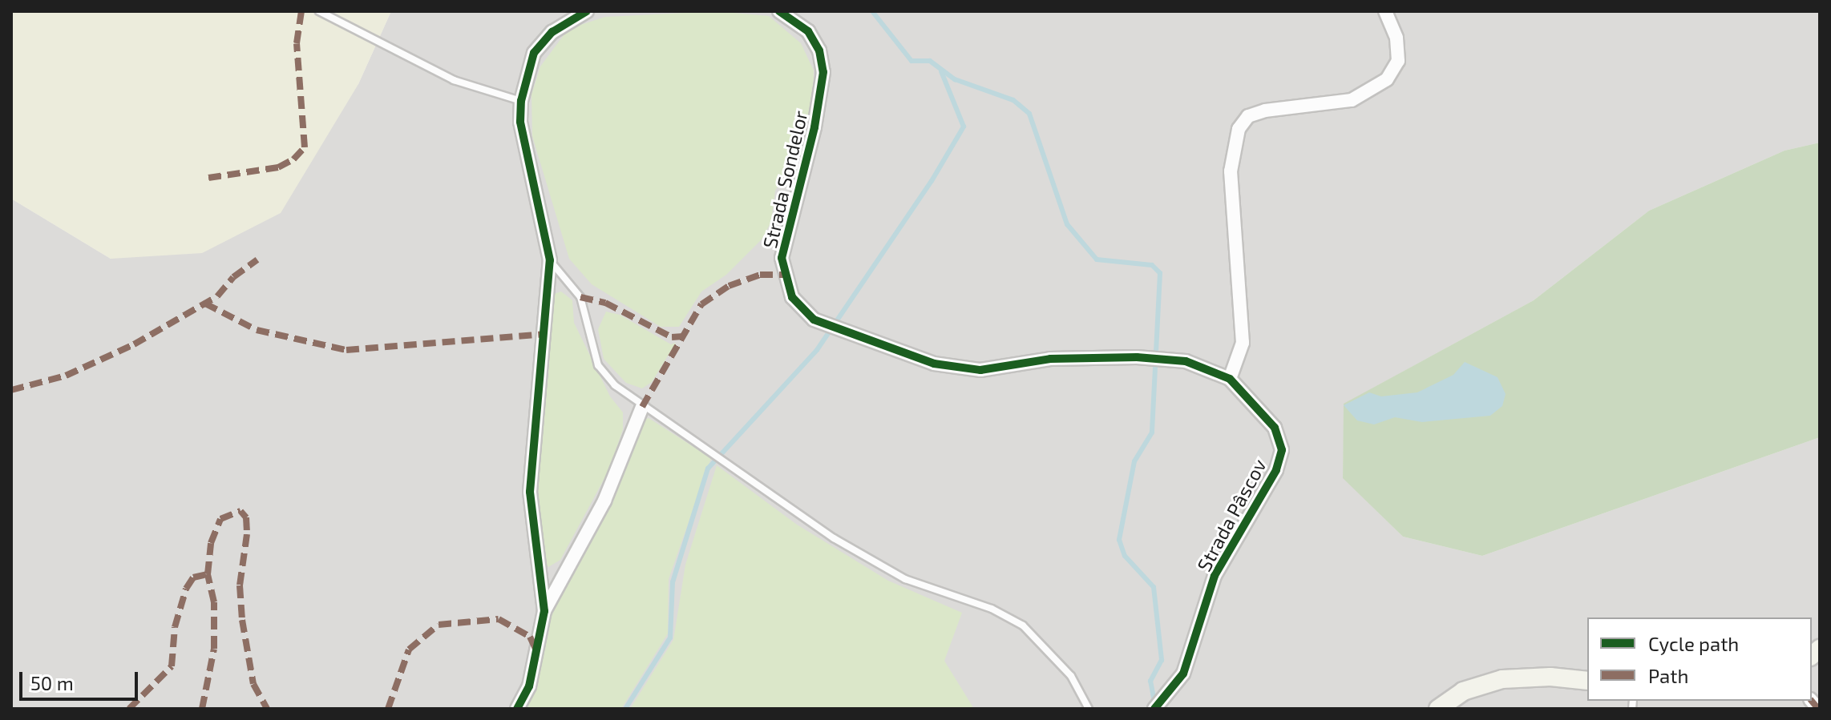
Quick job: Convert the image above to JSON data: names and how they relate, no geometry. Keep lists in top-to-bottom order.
{
  "streets": {
    "street": ["Strada Sondelor", "Strada Pâscov"]
  },
  "crossings": [
    ["Strada Sondelor", "Strada Pâscov"]
  ],
  "legend": ["Cycle path", "Path"],
  "scale_bar": "50 m"
}
